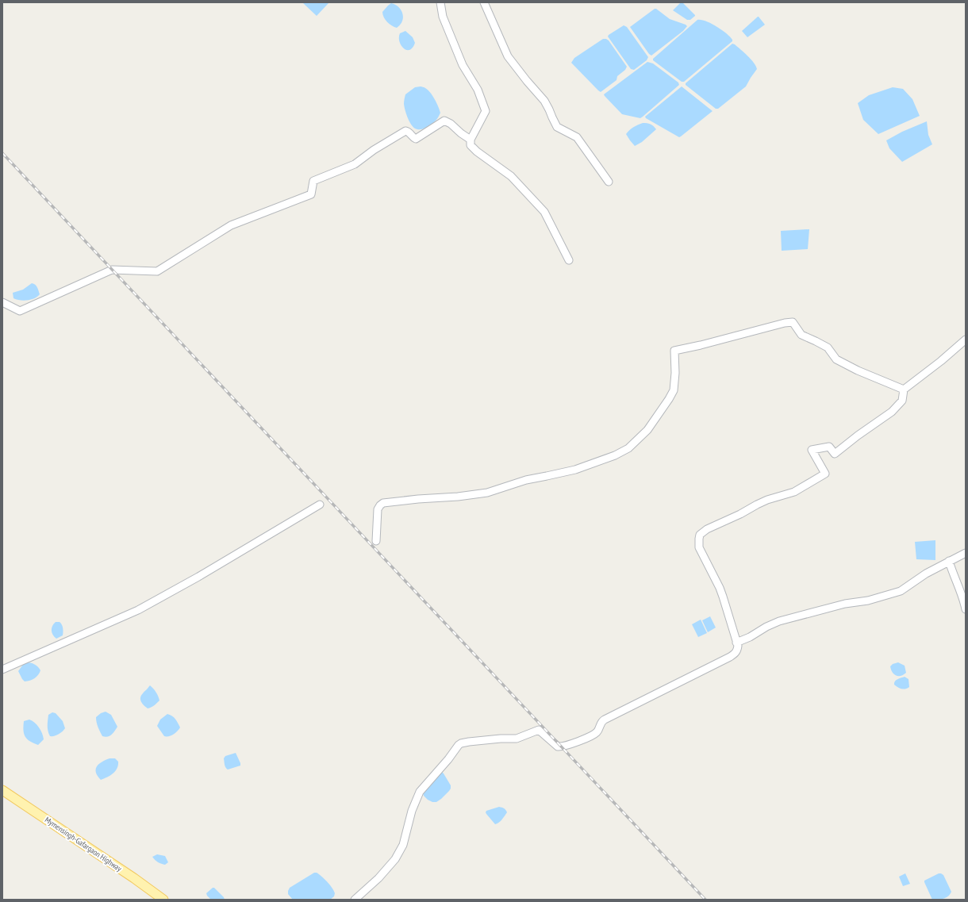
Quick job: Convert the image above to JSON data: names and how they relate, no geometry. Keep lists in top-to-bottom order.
{
  "streets": {
    "main road": ["Mymensingh-Gafargaon Highway"]
  }
}
